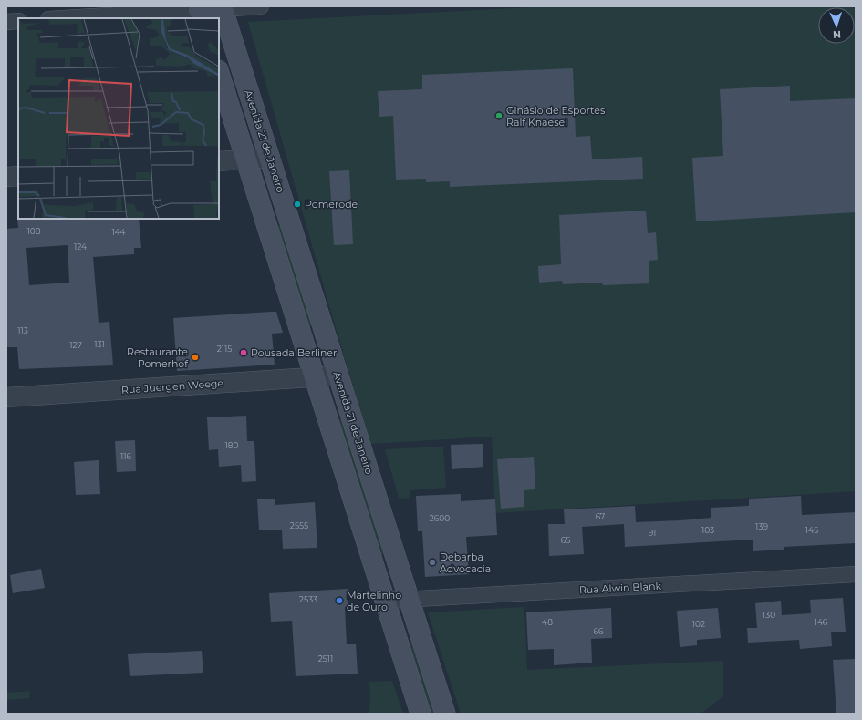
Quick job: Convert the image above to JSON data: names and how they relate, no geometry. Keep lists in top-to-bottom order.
{
  "streets": {
    "main road": ["Avenida 21 de Janeiro"],
    "street": ["Rua Juergen Weege", "Rua Alwin Blank"]
  },
  "crossings": [
    ["Avenida 21 de Janeiro", "Rua Juergen Weege"],
    ["Avenida 21 de Janeiro", "Rua Alwin Blank"]
  ],
  "places": [
    "Ginásio de Esportes Ralf Knaesel",
    "Pomerode",
    "Pousada Berliner",
    "Restaurante Pomerhof",
    "Debarba Advocacia",
    "Martelinho de Ouro"
  ],
  "house_numbers": [
    "108",
    "144",
    "124",
    "113",
    "131",
    "127",
    "2115",
    "180",
    "116",
    "67",
    "2600",
    "2555",
    "139",
    "103",
    "145",
    "91",
    "65",
    "2533",
    "130",
    "48",
    "146",
    "102",
    "66",
    "2511"
  ],
  "north": "bottom"
}
